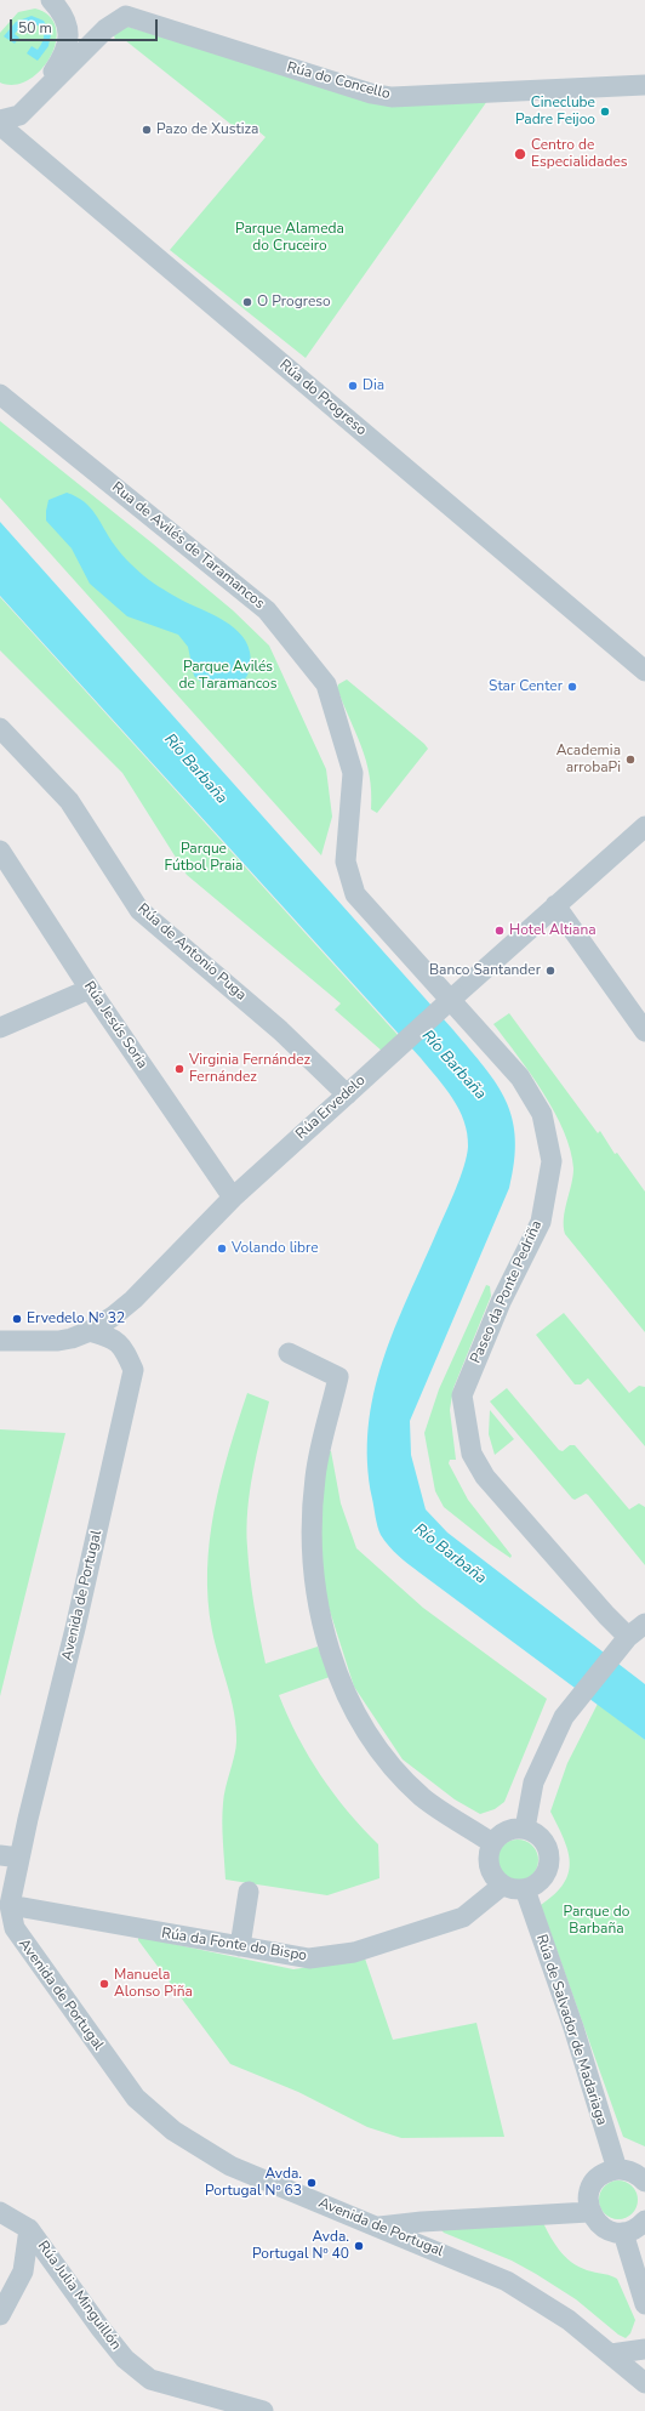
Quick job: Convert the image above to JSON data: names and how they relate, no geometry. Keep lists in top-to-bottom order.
{
  "streets": {
    "street": [
      "Rúa do Concello",
      "Rúa do Progreso",
      "Rua de Avilés de Taramancos",
      "Rúa de Antonio Puga",
      "Rúa Jesús Soria",
      "Rúa Ervedelo",
      "Paseo da Ponte Pedriña",
      "Avenida de Portugal",
      "Rúa da Fonte do Bispo",
      "Rúa de Salvador de Madariaga",
      "Rúa Julia Minguillón"
    ]
  },
  "crossings": [
    ["Rua de Avilés de Taramancos", "Paseo da Ponte Pedriña"],
    ["Rúa de Antonio Puga", "Rúa Ervedelo"],
    ["Rúa Jesús Soria", "Rúa Ervedelo"],
    ["Rúa Ervedelo", "Avenida de Portugal"],
    ["Avenida de Portugal", "Rúa da Fonte do Bispo"],
    ["Rúa da Fonte do Bispo", "Rúa de Salvador de Madariaga"]
  ],
  "water": ["Río Barbaña"],
  "parks": [
    "Parque Alameda do Cruceiro",
    "Parque Avilés de Taramancos",
    "Parque Fútbol Praia",
    "Parque do Barbaña"
  ],
  "places": [
    "Cineclube Padre Feijoo",
    "Pazo de Xustiza",
    "Centro de Especialidades",
    "O Progreso",
    "Dia",
    "Star Center",
    "Academia arrobaPi",
    "Hotel Altiana",
    "Banco Santander",
    "Virginia Fernández Fernández",
    "Volando libre",
    "Ervedelo Nº 32",
    "Manuela Alonso Piña",
    "Avda. Portugal Nº 63",
    "Avda. Portugal Nº 40"
  ],
  "scale_bar": "50 m"
}
